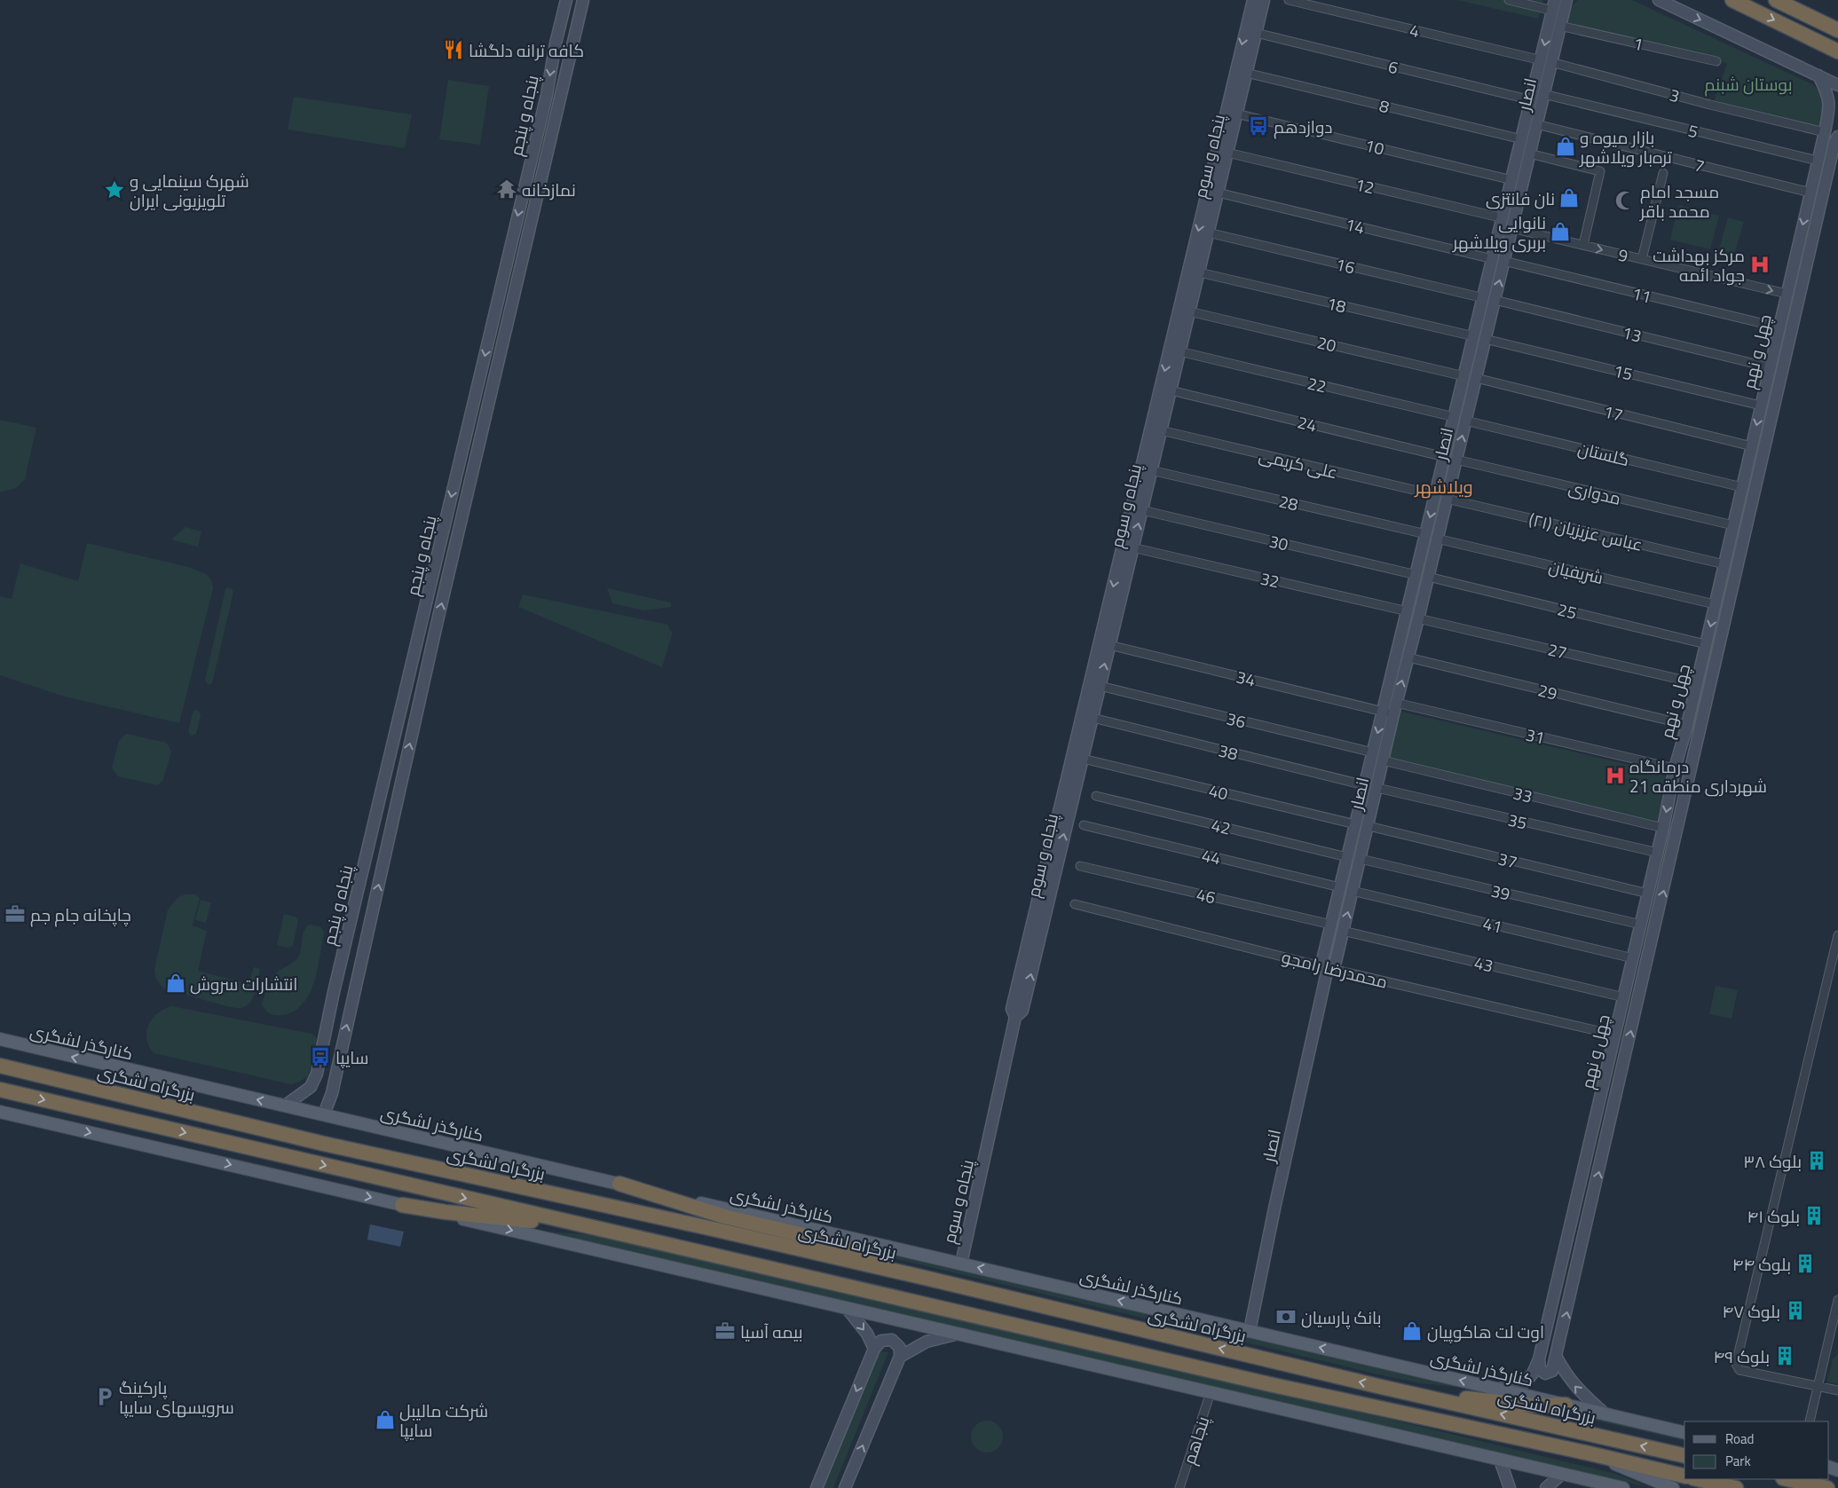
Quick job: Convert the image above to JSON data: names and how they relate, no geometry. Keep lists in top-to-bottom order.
{
  "streets": {
    "highway": ["بزرگراه لشگری"],
    "main road": ["کنارگذر لشگری"],
    "street": [
      "4",
      "1",
      "6",
      "انصار",
      "3",
      "8",
      "پنجاه و پنجم",
      "5",
      "10",
      "پنجاه و سوم",
      "7",
      "12",
      "14",
      "9",
      "16",
      "11",
      "18",
      "13",
      "20",
      "چهل و نهم",
      "15",
      "22",
      "17",
      "24",
      "گلستان",
      "علی کریمی",
      "مدواری",
      "28",
      "عباس عزیزیان (۲۱)",
      "30",
      "شریفیان",
      "32",
      "25",
      "27",
      "34",
      "29",
      "36",
      "31",
      "38",
      "40",
      "33",
      "35",
      "42",
      "44",
      "37",
      "39",
      "46",
      "41",
      "43",
      "محمدرضا رامجو",
      "پنجاهم"
    ]
  },
  "crossings": [
    ["4", "انصار"],
    ["4", "3"],
    ["1", "انصار"],
    ["6", "انصار"],
    ["6", "پنجاه و سوم"],
    ["انصار", "3"],
    ["انصار", "8"],
    ["انصار", "5"],
    ["انصار", "10"],
    ["انصار", "7"],
    ["انصار", "12"],
    ["انصار", "14"],
    ["انصار", "9"],
    ["انصار", "16"],
    ["انصار", "11"],
    ["انصار", "18"],
    ["انصار", "13"],
    ["انصار", "20"],
    ["انصار", "15"],
    ["انصار", "22"],
    ["انصار", "17"],
    ["انصار", "24"],
    ["انصار", "گلستان"],
    ["انصار", "علی کریمی"],
    ["انصار", "مدواری"],
    ["انصار", "28"],
    ["انصار", "عباس عزیزیان (۲۱)"],
    ["انصار", "30"],
    ["انصار", "شریفیان"],
    ["انصار", "32"],
    ["انصار", "25"],
    ["انصار", "27"],
    ["انصار", "34"],
    ["انصار", "29"],
    ["انصار", "36"],
    ["انصار", "31"],
    ["انصار", "38"],
    ["انصار", "40"],
    ["انصار", "33"],
    ["انصار", "35"],
    ["انصار", "42"],
    ["انصار", "44"],
    ["انصار", "37"],
    ["انصار", "39"],
    ["انصار", "46"],
    ["انصار", "41"],
    ["انصار", "43"],
    ["انصار", "محمدرضا رامجو"],
    ["انصار", "کنارگذر لشگری"],
    ["3", "چهل و نهم"],
    ["8", "پنجاه و سوم"],
    ["پنجاه و پنجم", "کنارگذر لشگری"],
    ["5", "چهل و نهم"],
    ["10", "پنجاه و سوم"],
    ["پنجاه و سوم", "12"],
    ["پنجاه و سوم", "14"],
    ["پنجاه و سوم", "16"],
    ["پنجاه و سوم", "18"],
    ["پنجاه و سوم", "20"],
    ["پنجاه و سوم", "22"],
    ["پنجاه و سوم", "24"],
    ["پنجاه و سوم", "علی کریمی"],
    ["پنجاه و سوم", "28"],
    ["پنجاه و سوم", "30"],
    ["پنجاه و سوم", "32"],
    ["پنجاه و سوم", "34"],
    ["پنجاه و سوم", "36"],
    ["پنجاه و سوم", "38"],
    ["پنجاه و سوم", "40"],
    ["پنجاه و سوم", "کنارگذر لشگری"],
    ["7", "چهل و نهم"],
    ["14", "11"],
    ["9", "چهل و نهم"],
    ["16", "13"],
    ["11", "چهل و نهم"],
    ["18", "15"],
    ["13", "چهل و نهم"],
    ["20", "17"],
    ["چهل و نهم", "15"],
    ["چهل و نهم", "17"],
    ["چهل و نهم", "گلستان"],
    ["چهل و نهم", "مدواری"],
    ["چهل و نهم", "عباس عزیزیان (۲۱)"],
    ["چهل و نهم", "شریفیان"],
    ["چهل و نهم", "25"],
    ["چهل و نهم", "27"],
    ["چهل و نهم", "29"],
    ["چهل و نهم", "31"],
    ["چهل و نهم", "33"],
    ["چهل و نهم", "35"],
    ["چهل و نهم", "37"],
    ["چهل و نهم", "39"],
    ["چهل و نهم", "41"],
    ["چهل و نهم", "43"],
    ["چهل و نهم", "کنارگذر لشگری"],
    ["22", "گلستان"],
    ["24", "مدواری"],
    ["34", "31"]
  ],
  "one_way": ["9"],
  "districts": ["ویلاشهر"],
  "parks": ["بوستان شبنم"],
  "places": {
    "restaurant": ["کافه ترانه دلگشا"],
    "bus stop": ["دوازدهم", "سایپا"],
    "shop": [
      "بازار میوه و تره‌بار ویلاشهر",
      "نان فانتزی",
      "نانوایی بربری ویلاشهر",
      "انتشارات سروش",
      "اوت لت هاکوپیان",
      "شرکت مالیبل سایپا"
    ],
    "temple": ["نمازخانه"],
    "place": ["شهرک سینمایی و تلویزیونی ایران"],
    "mosque": ["مسجد امام محمد باقر"],
    "hospital": ["مرکز بهداشت جواد ائمه", "درمانگاه شهرداری منطقه 21"],
    "office": ["چاپخانه جام جم", "بیمه آسیا"],
    "building": [
      "بلوک ۳۸",
      "بلوک ۴۱",
      "بلوک ۴۴",
      "بلوک ۴۷",
      "بلوک ۴۹"
    ],
    "bank": ["بانک پارسیان"],
    "parking": ["پارکینگ سرویسهای سایپا"]
  },
  "legend": ["Road", "Park"]
}
